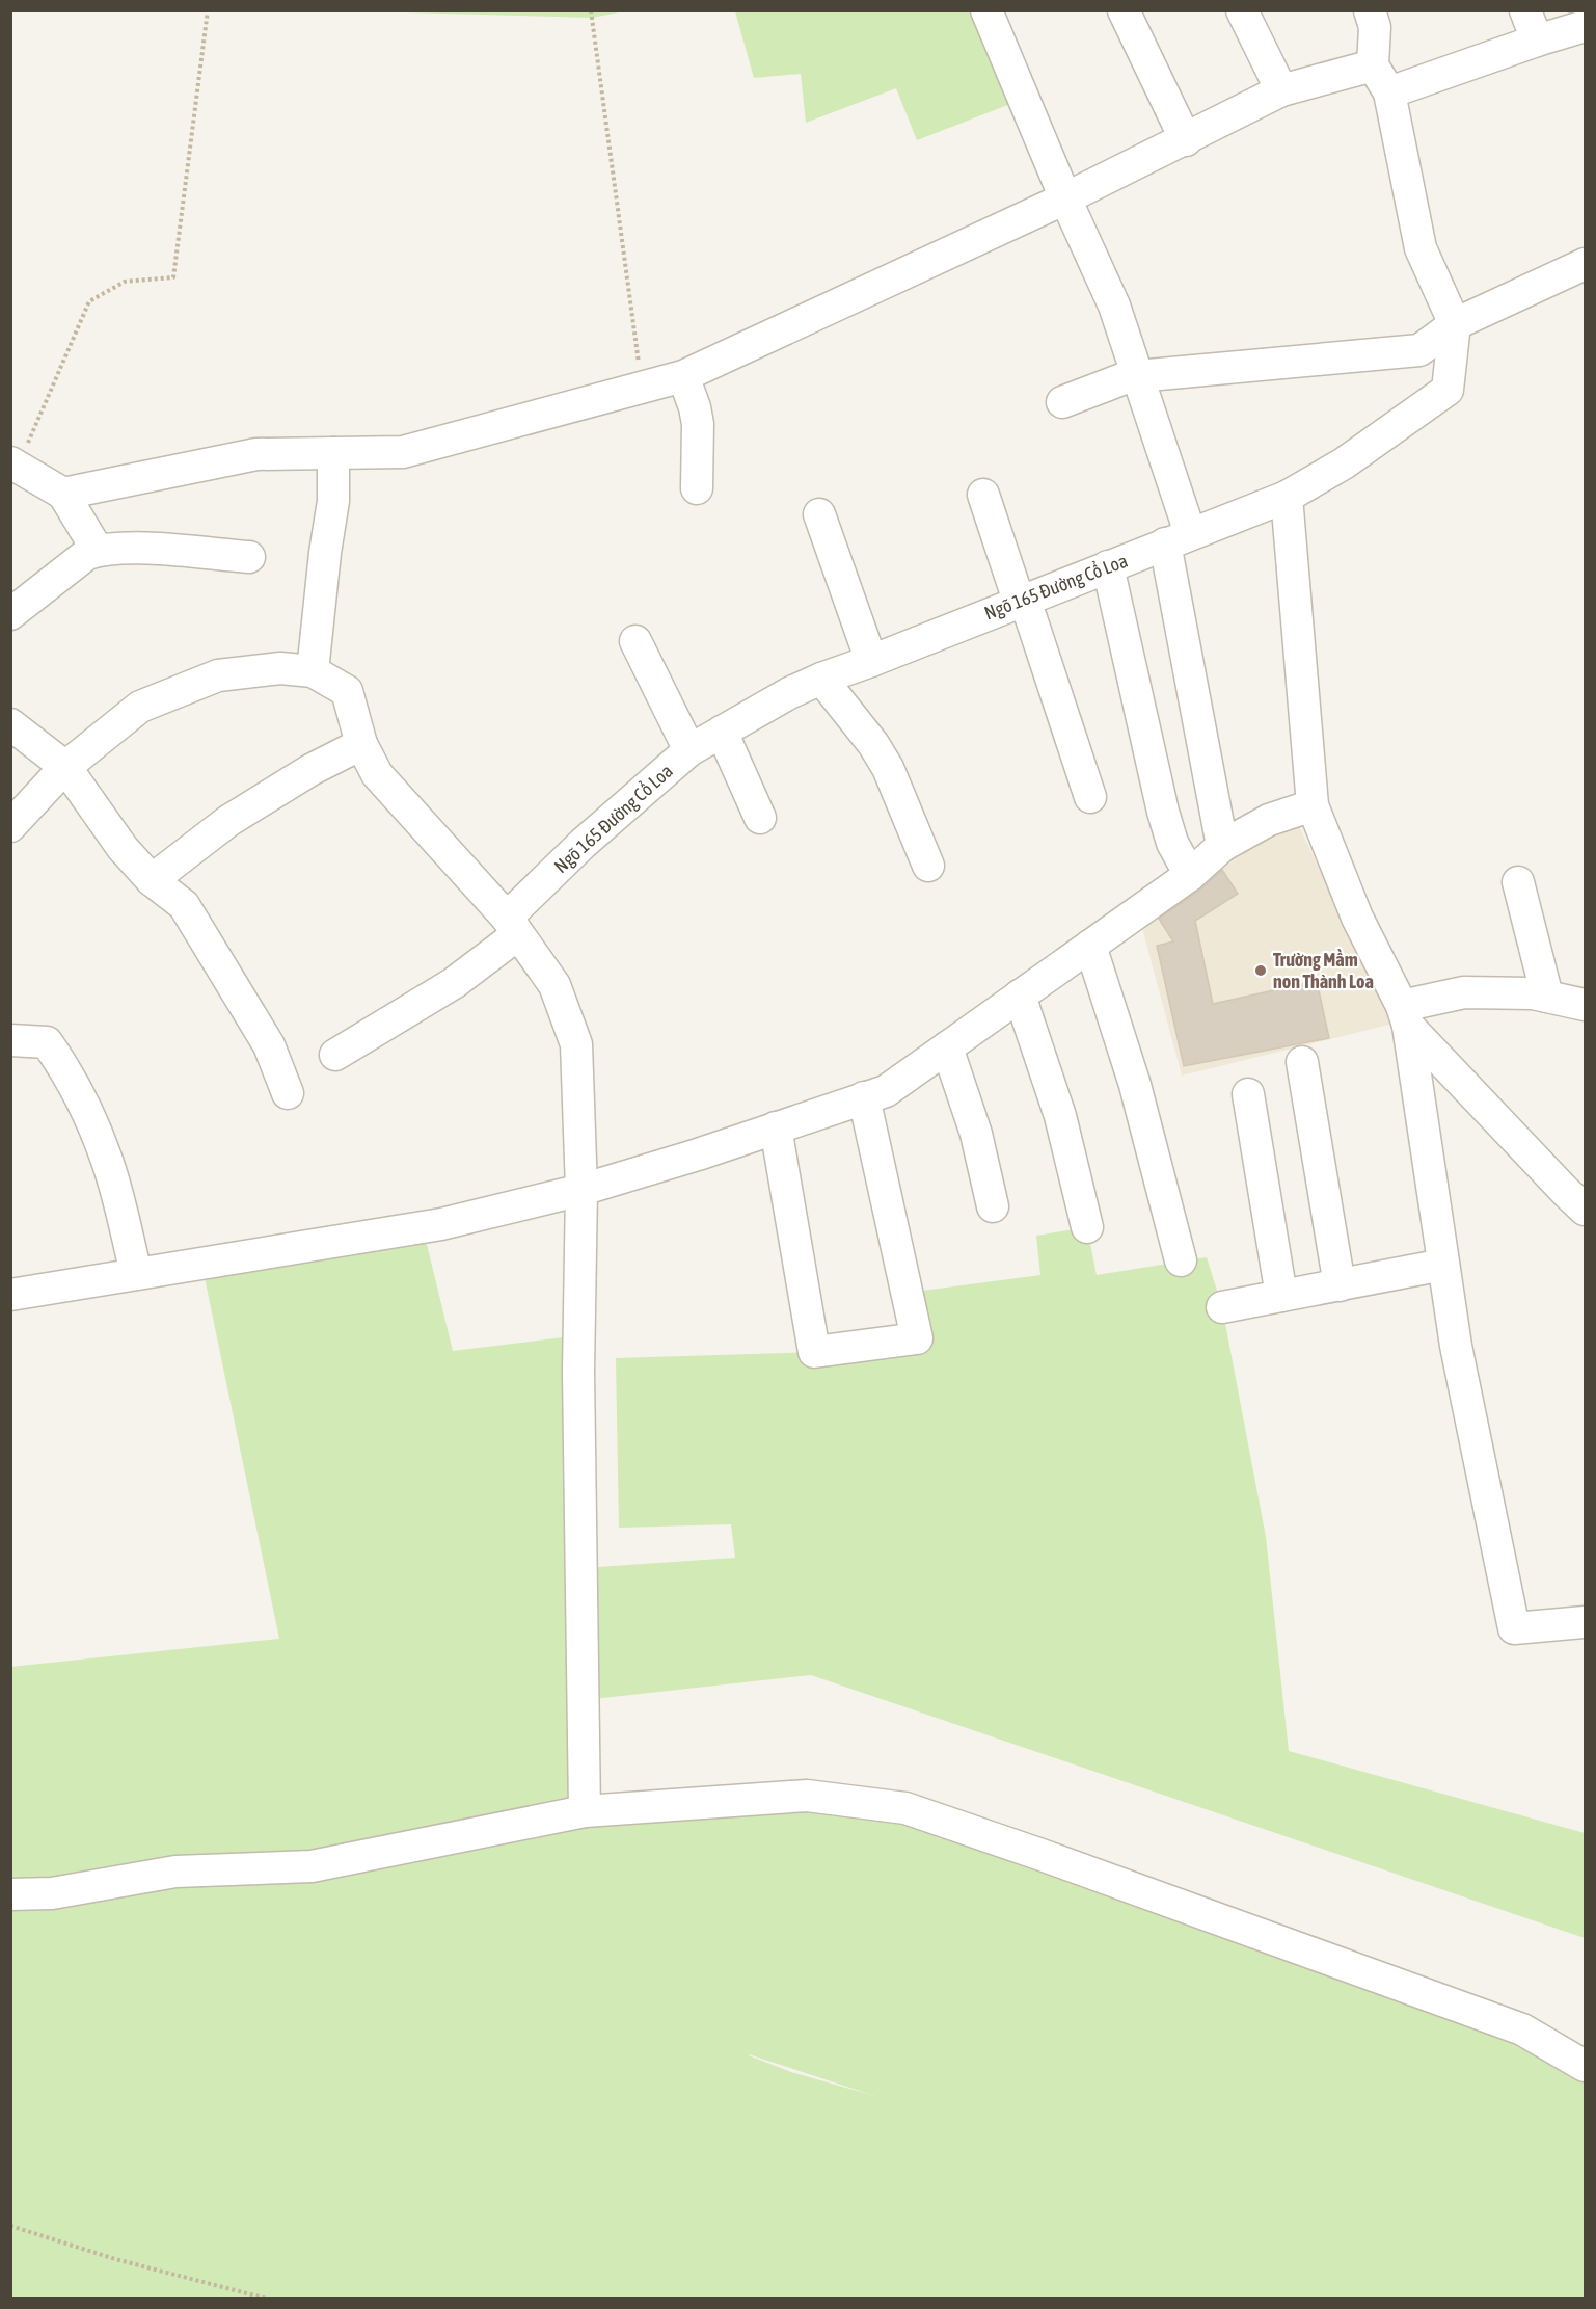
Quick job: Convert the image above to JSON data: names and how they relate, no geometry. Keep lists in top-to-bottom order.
{
  "streets": {
    "street": ["Ngõ 165 Đường Cổ Loa"]
  },
  "places": ["Trường Mầm non Thành Loa"]
}
